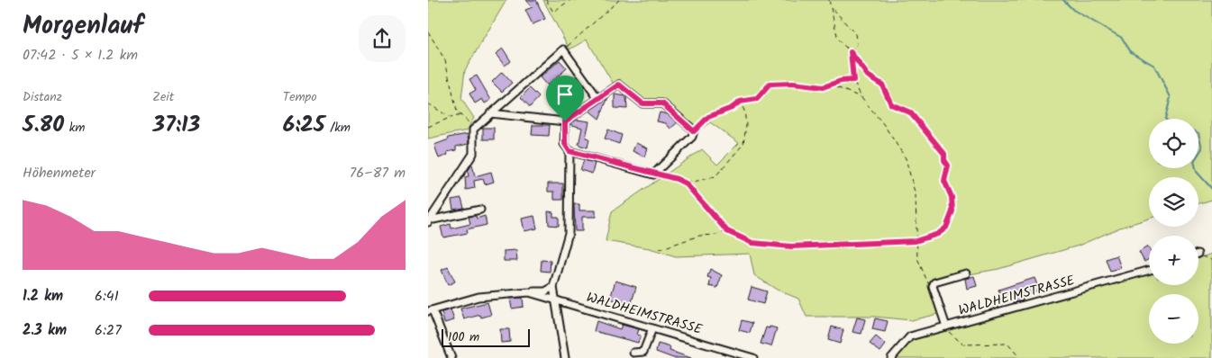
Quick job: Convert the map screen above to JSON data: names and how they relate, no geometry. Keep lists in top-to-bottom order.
{
  "streets": {
    "street": ["WALDHEIMSTRASSE"]
  },
  "scale_bar": "100 m",
  "page": {
    "heading": ["Morgenlauf", "07:42 · 5 × 1.2 km"],
    "stats": [
      ["Distanz", "5.80 km"],
      ["Zeit", "37:13"],
      ["Tempo", "6:25 /km"]
    ],
    "map_buttons": ["+", "−"],
    "chart": ["Höhenmeter", "76–87 m"],
    "list": [
      {
        "name": "1.2 km",
        "note": "6:41"
      },
      {
        "name": "2.3 km",
        "note": "6:27"
      }
    ],
    "scale": "100 m"
  }
}
